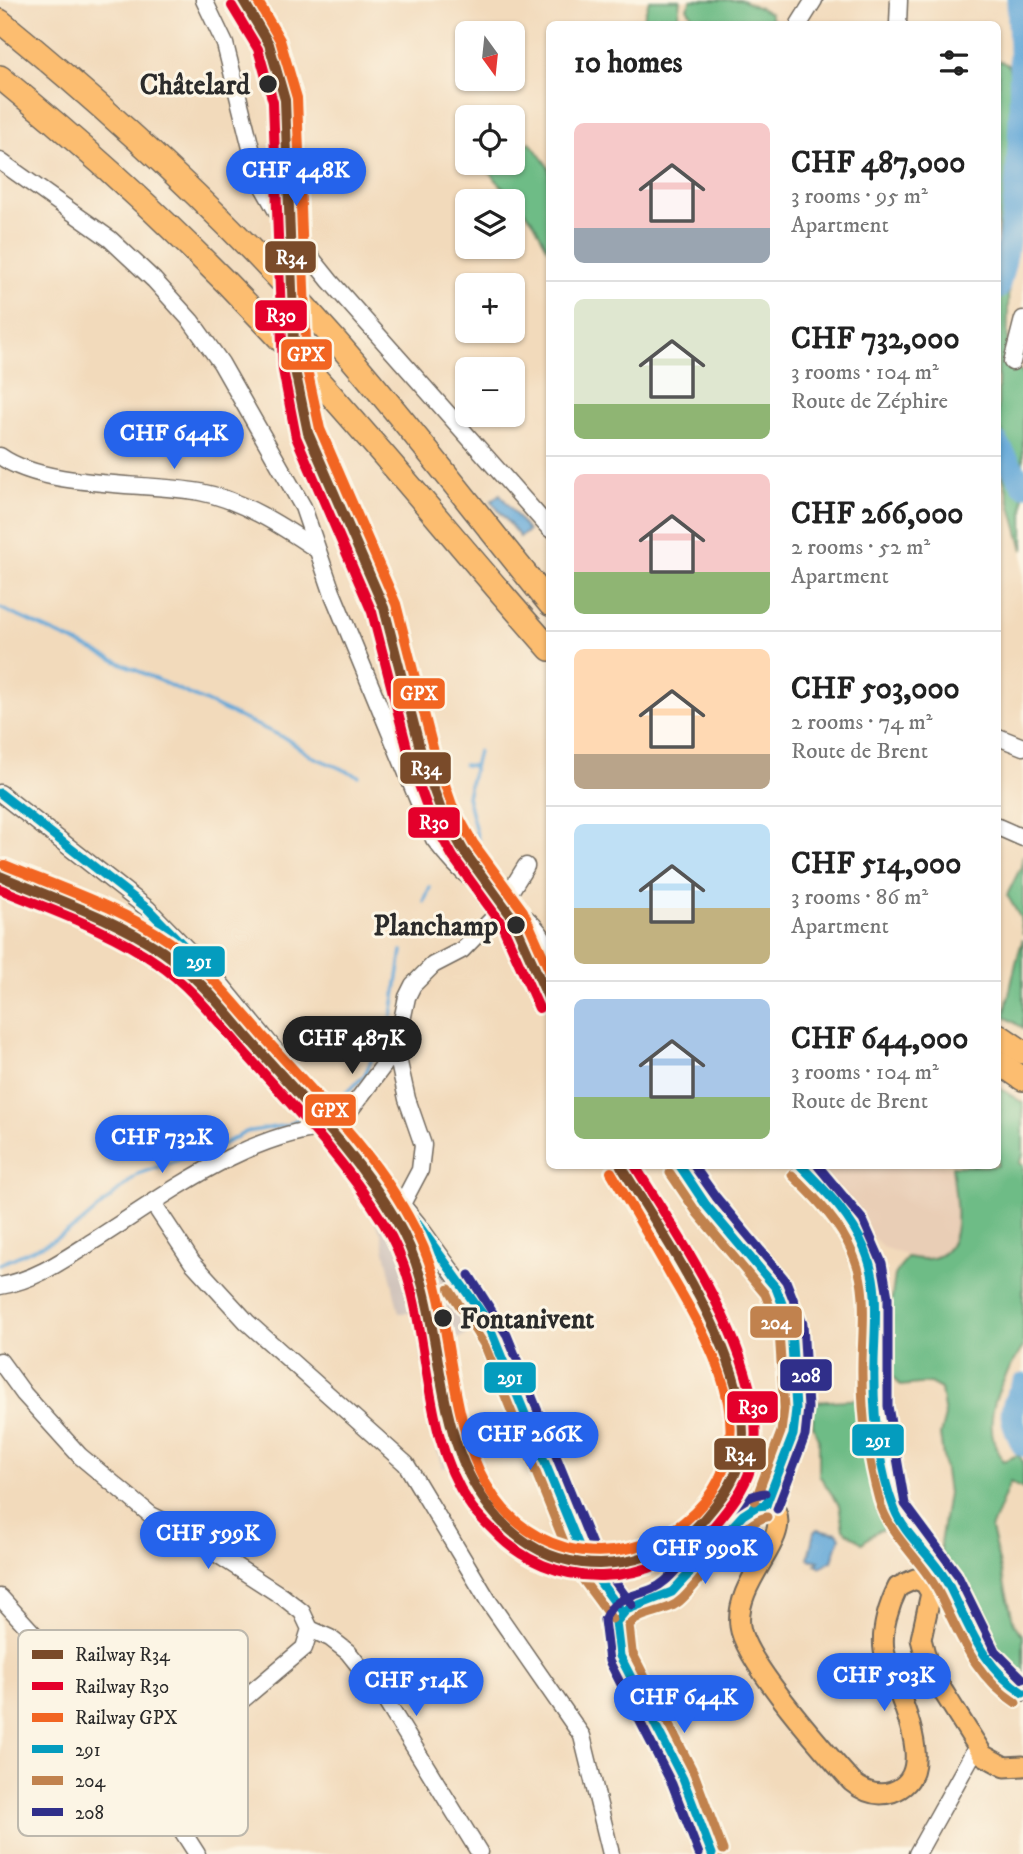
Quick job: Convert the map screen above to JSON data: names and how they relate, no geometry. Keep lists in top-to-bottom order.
{
  "places": ["Châtelard", "Planchamp", "Fontanivent"],
  "lines": [
    "rail line R34",
    "rail line GPX",
    "rail line R30",
    "transit line 291",
    "transit line 208",
    "transit line 204"
  ],
  "legend": [
    "Railway R34",
    "Railway R30",
    "Railway GPX",
    "291",
    "204",
    "208"
  ],
  "north": "bottom",
  "page": {
    "map_buttons": ["+", "−"],
    "heading": "10 homes",
    "list": [
      {
        "name": "CHF 487,000",
        "note": "3 rooms · 95 m² · Apartment"
      },
      {
        "name": "CHF 732,000",
        "note": "3 rooms · 104 m² · Route de Zéphire"
      },
      {
        "name": "CHF 266,000",
        "note": "2 rooms · 52 m² · Apartment"
      },
      {
        "name": "CHF 503,000",
        "note": "2 rooms · 74 m² · Route de Brent"
      },
      {
        "name": "CHF 514,000",
        "note": "3 rooms · 86 m² · Apartment"
      },
      {
        "name": "CHF 644,000",
        "note": "3 rooms · 104 m² · Route de Brent"
      }
    ],
    "price": [
      "CHF 448K",
      "CHF 644K",
      "CHF 487K",
      "CHF 732K",
      "CHF 266K",
      "CHF 599K",
      "CHF 990K",
      "CHF 503K",
      "CHF 514K",
      "CHF 644K"
    ]
  }
}
